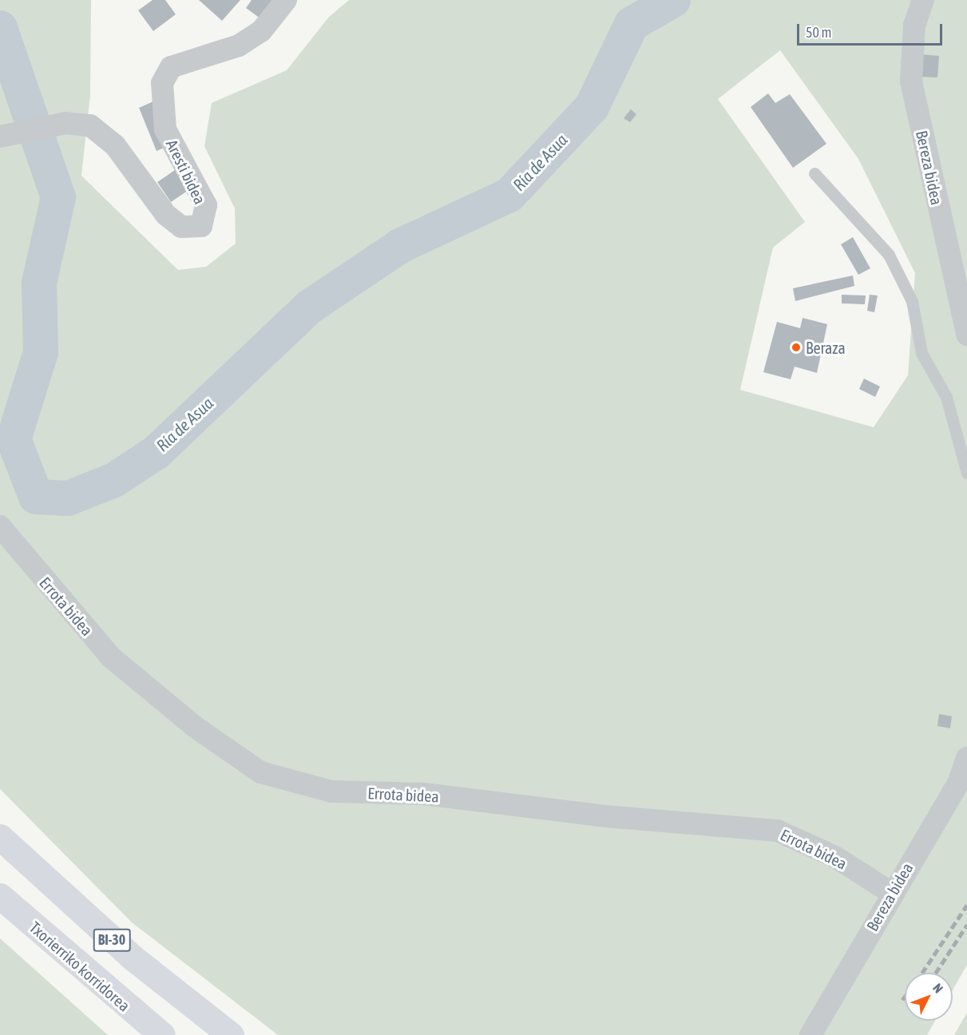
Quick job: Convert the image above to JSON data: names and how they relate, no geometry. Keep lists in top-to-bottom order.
{
  "streets": {
    "highway": ["BI-30", "Txorierriko korridorea"],
    "street": ["Bereza bidea", "Aresti bidea", "Errota bidea"]
  },
  "crossings": [
    ["Bereza bidea", "Errota bidea"]
  ],
  "water": ["Ría de Asua"],
  "places": ["Beraza"],
  "scale_bar": "50 m",
  "north": "top right"
}
